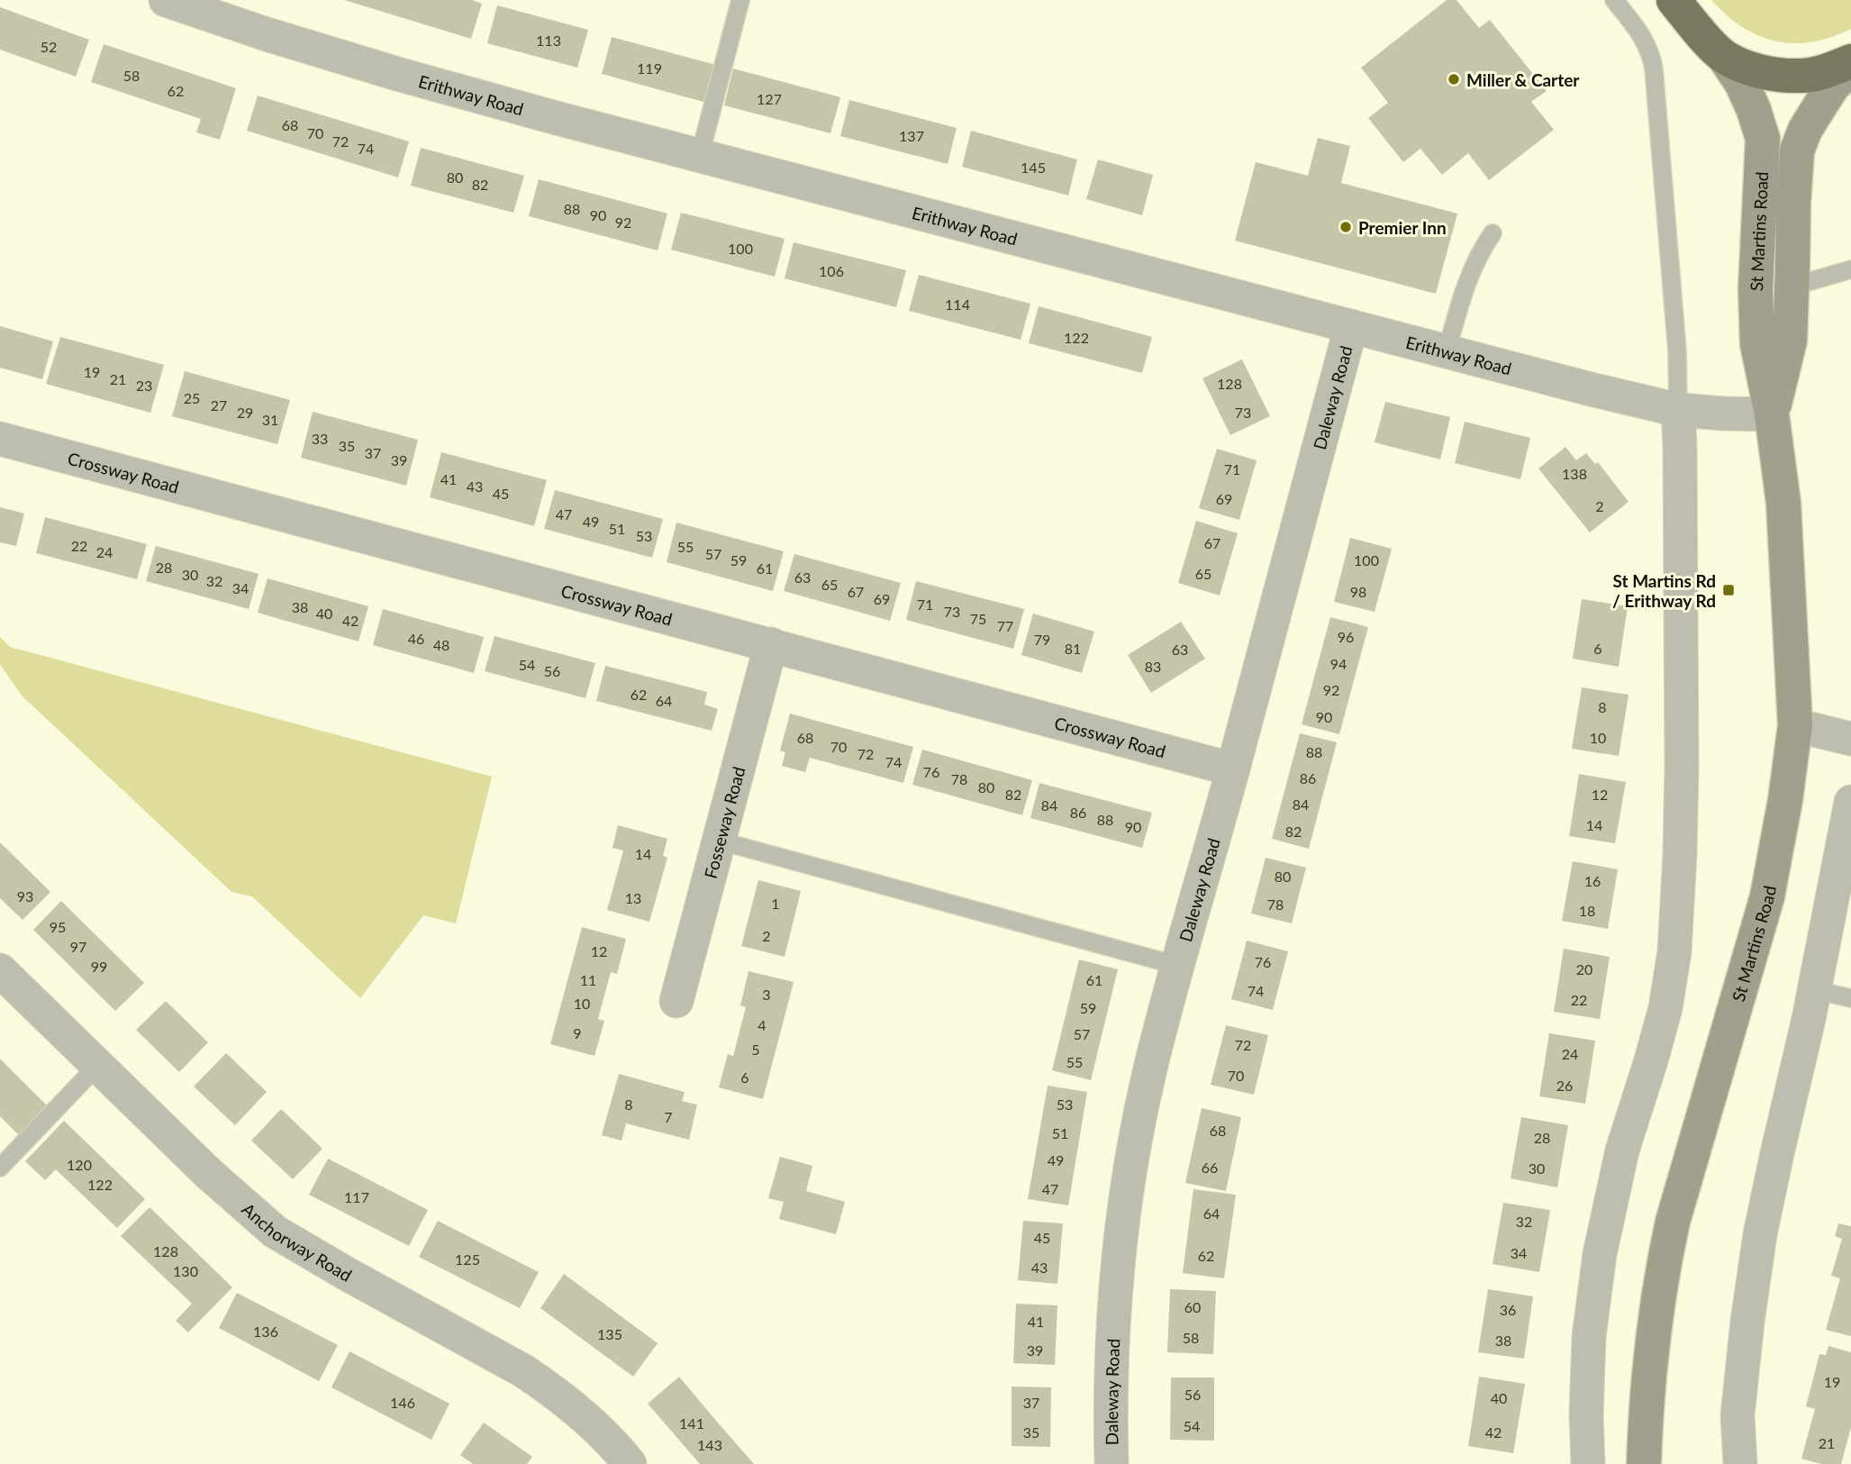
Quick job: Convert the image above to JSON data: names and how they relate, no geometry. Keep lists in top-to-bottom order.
{
  "streets": {
    "main road": ["St Martins Road"],
    "street": [
      "Erithway Road",
      "Daleway Road",
      "Crossway Road",
      "Fosseway Road",
      "Anchorway Road"
    ]
  },
  "crossings": [
    ["Erithway Road", "St Martins Road"],
    ["Erithway Road", "Daleway Road"],
    ["Daleway Road", "Crossway Road"],
    ["Crossway Road", "Fosseway Road"]
  ],
  "places": {
    "other": ["Miller & Carter", "Premier Inn"],
    "transit": ["St Martins Rd / Erithway Rd"]
  },
  "house_numbers": [
    "113",
    "52",
    "119",
    "58",
    "62",
    "127",
    "68",
    "70",
    "137",
    "72",
    "74",
    "145",
    "80",
    "82",
    "88",
    "90",
    "92",
    "100",
    "106",
    "114",
    "122",
    "19",
    "21",
    "128",
    "23",
    "25",
    "27",
    "29",
    "73",
    "31",
    "33",
    "35",
    "37",
    "39",
    "71",
    "138",
    "41",
    "43",
    "45",
    "69",
    "2",
    "47",
    "49",
    "51",
    "53",
    "67",
    "22",
    "55",
    "24",
    "57",
    "59",
    "100",
    "28",
    "61",
    "65",
    "30",
    "63",
    "32",
    "65",
    "34",
    "67",
    "98",
    "69",
    "71",
    "38",
    "73",
    "40",
    "75",
    "42",
    "77",
    "96",
    "46",
    "79",
    "48",
    "81",
    "6",
    "63",
    "94",
    "54",
    "83",
    "56",
    "92",
    "62",
    "64",
    "8",
    "90",
    "68",
    "10",
    "70",
    "88",
    "72",
    "74",
    "76",
    "86",
    "78",
    "80",
    "82",
    "12",
    "84",
    "84",
    "86",
    "88",
    "14",
    "90",
    "82",
    "14",
    "80",
    "16",
    "93",
    "13",
    "1",
    "78",
    "18",
    "95",
    "2",
    "97",
    "12",
    "76",
    "99",
    "20",
    "11",
    "61",
    "74",
    "3",
    "22",
    "10",
    "59",
    "4",
    "9",
    "57",
    "72",
    "5",
    "24",
    "55",
    "70",
    "6",
    "26",
    "8",
    "53",
    "7",
    "68",
    "51",
    "28",
    "49",
    "120",
    "66",
    "30",
    "122",
    "47",
    "117",
    "64",
    "32",
    "45",
    "128",
    "34",
    "62",
    "125",
    "43",
    "130",
    "60",
    "36",
    "41",
    "136",
    "135",
    "58",
    "38",
    "39",
    "19",
    "56",
    "40",
    "146",
    "37",
    "141",
    "54",
    "35",
    "42",
    "21",
    "143"
  ]
}
